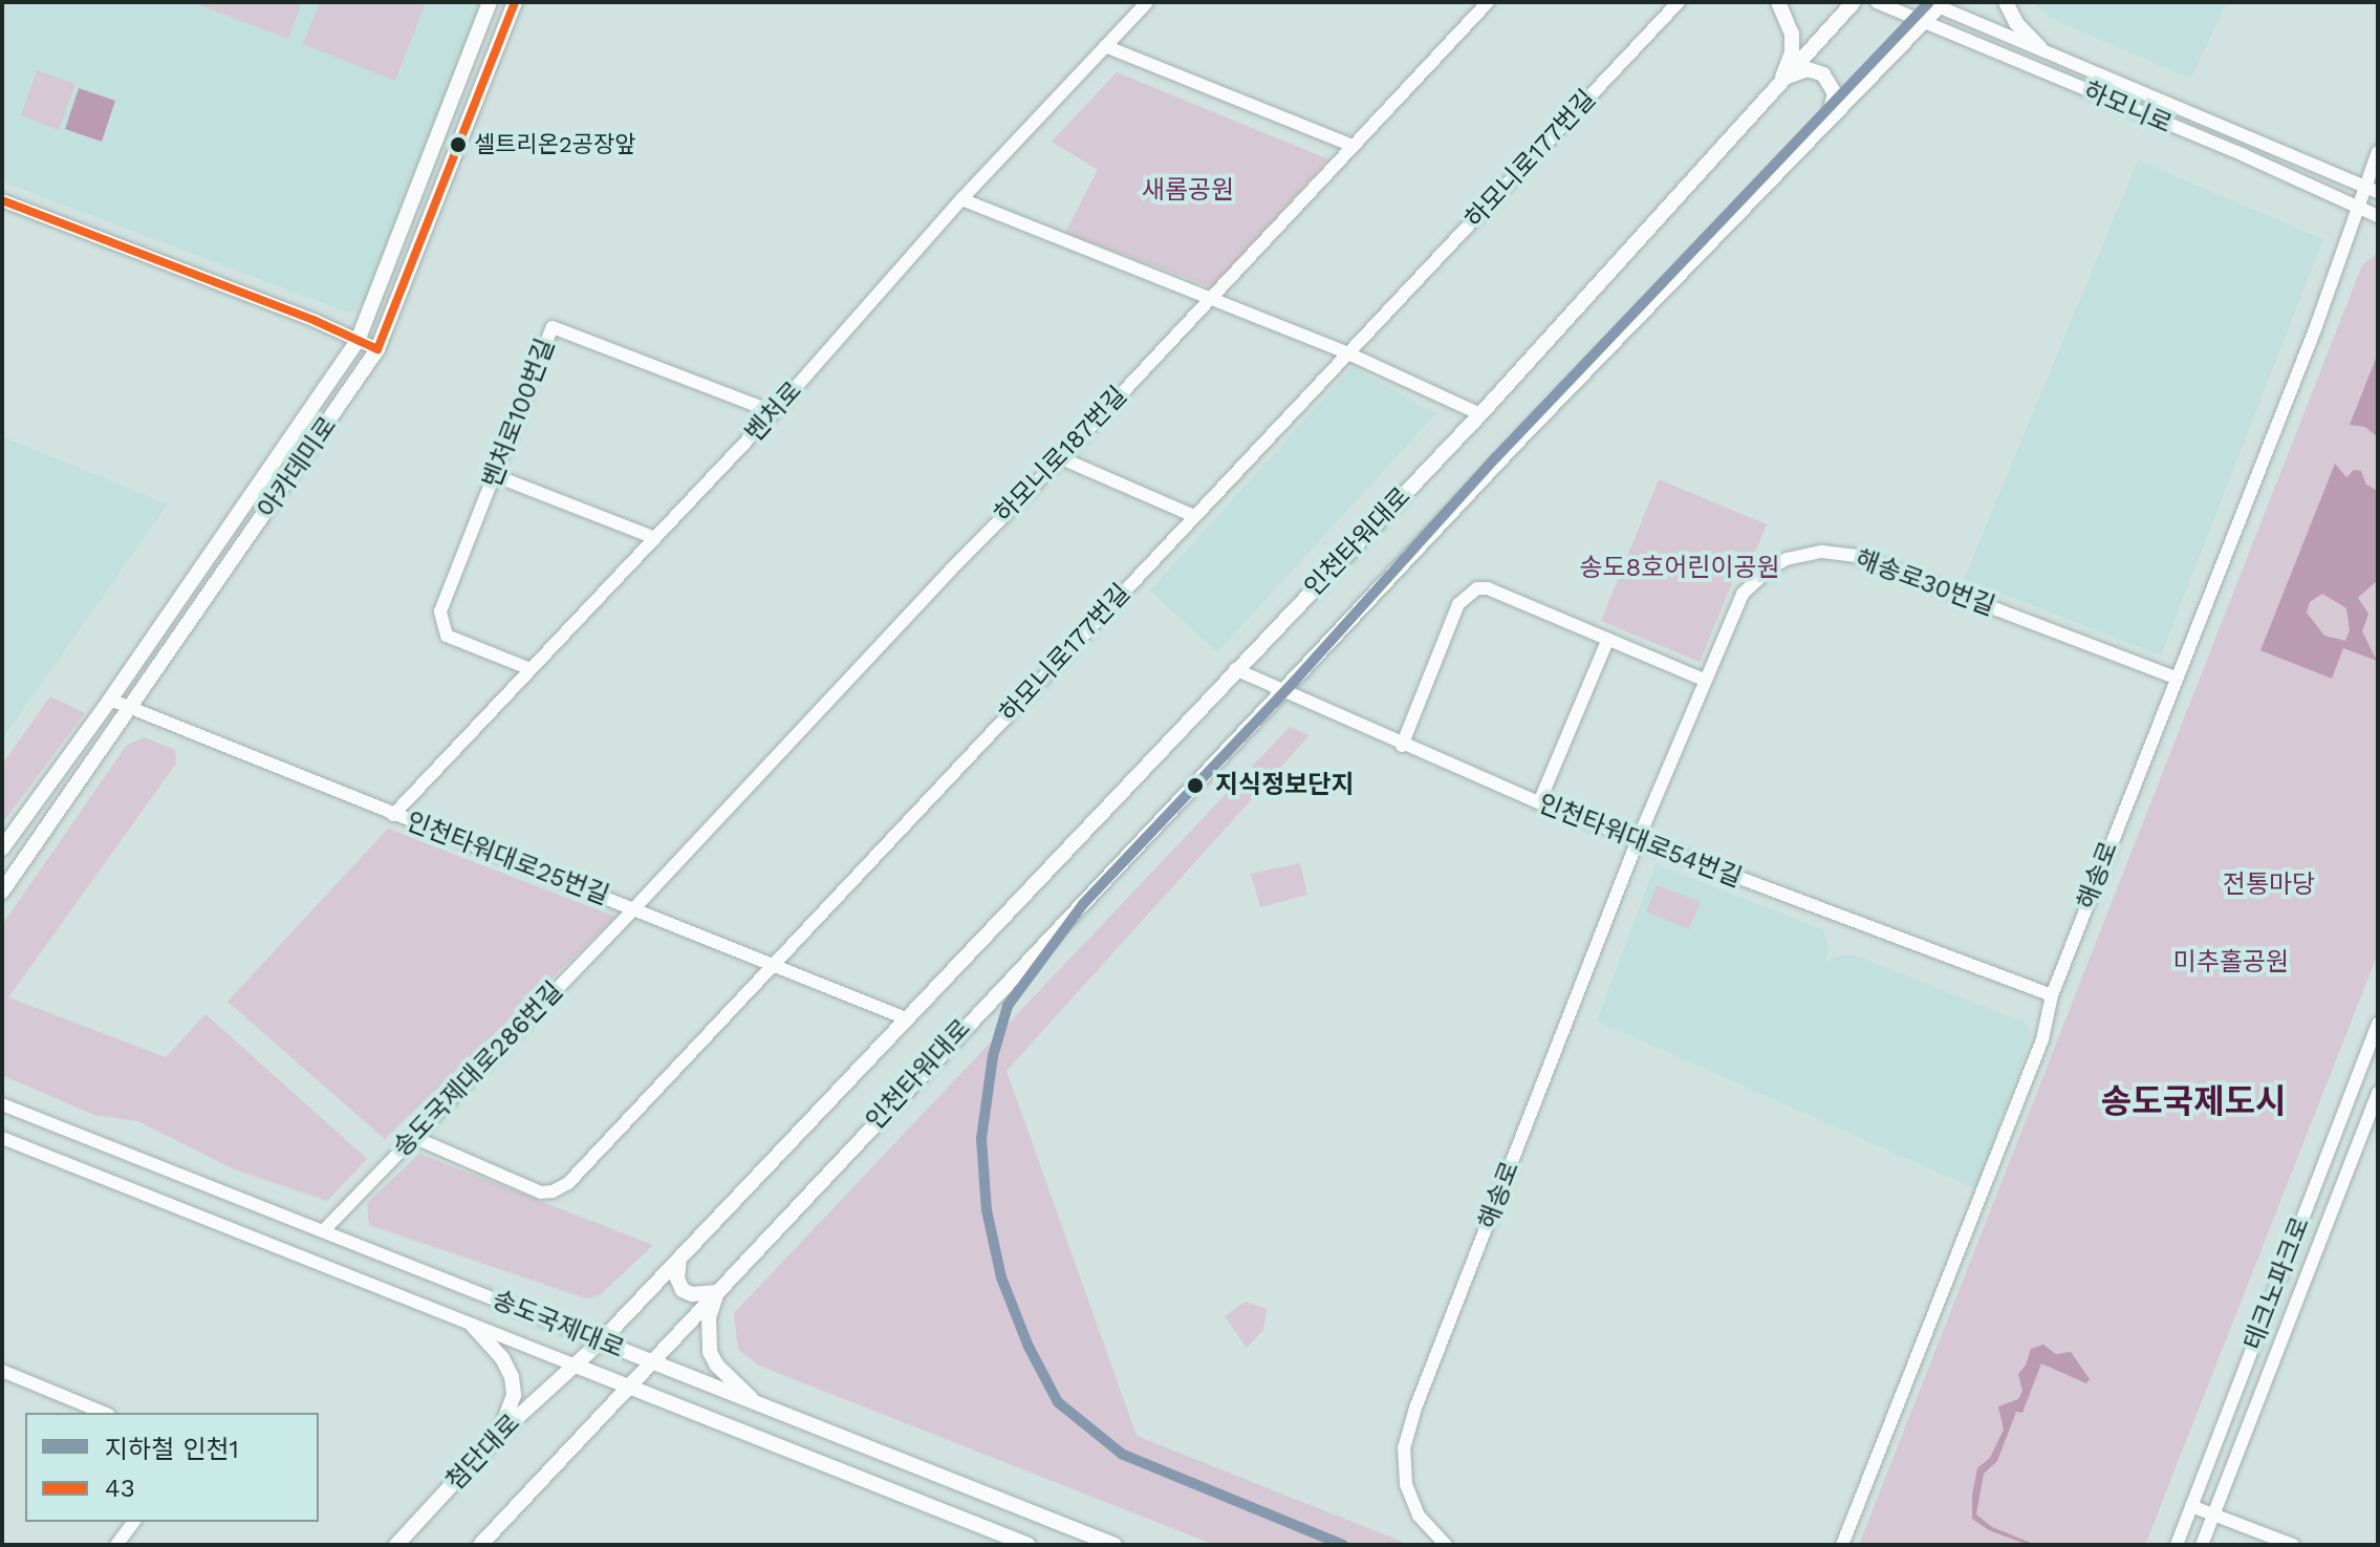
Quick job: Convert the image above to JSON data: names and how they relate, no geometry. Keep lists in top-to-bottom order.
{
  "streets": {
    "main road": [
      "아카데미로",
      "인천타워대로",
      "송도국제대로",
      "첨단대로"
    ],
    "street": [
      "하모니로",
      "하모니로177번길",
      "벤처로",
      "벤처로100번길",
      "하모니로187번길",
      "해송로30번길",
      "인천타워대로54번길",
      "인천타워대로25번길",
      "해송로",
      "송도국제대로286번길",
      "테크노파크로"
    ]
  },
  "crossings": [
    ["하모니로", "인천타워대로"],
    ["하모니로", "해송로"],
    ["하모니로177번길", "인천타워대로25번길"],
    ["하모니로177번길", "송도국제대로286번길"],
    ["벤처로", "벤처로100번길"],
    ["벤처로", "인천타워대로25번길"],
    ["하모니로187번길", "인천타워대로25번길"],
    ["하모니로187번길", "송도국제대로286번길"],
    ["아카데미로", "인천타워대로25번길"],
    ["인천타워대로", "인천타워대로54번길"],
    ["인천타워대로", "인천타워대로25번길"],
    ["인천타워대로", "송도국제대로"],
    ["인천타워대로", "첨단대로"],
    ["해송로30번길", "인천타워대로54번길"],
    ["해송로30번길", "해송로"],
    ["인천타워대로54번길", "해송로"],
    ["인천타워대로25번길", "송도국제대로286번길"],
    ["송도국제대로286번길", "송도국제대로"],
    ["송도국제대로", "첨단대로"]
  ],
  "districts": ["송도국제도시"],
  "parks": [
    "새롬공원",
    "송도8호어린이공원",
    "전통마당",
    "미추홀공원"
  ],
  "places": ["셀트리온2공장앞", "지식정보단지"],
  "lines": ["metro line 인천1", "transit line 43"],
  "legend": ["지하철 인천1", "43"]
}
